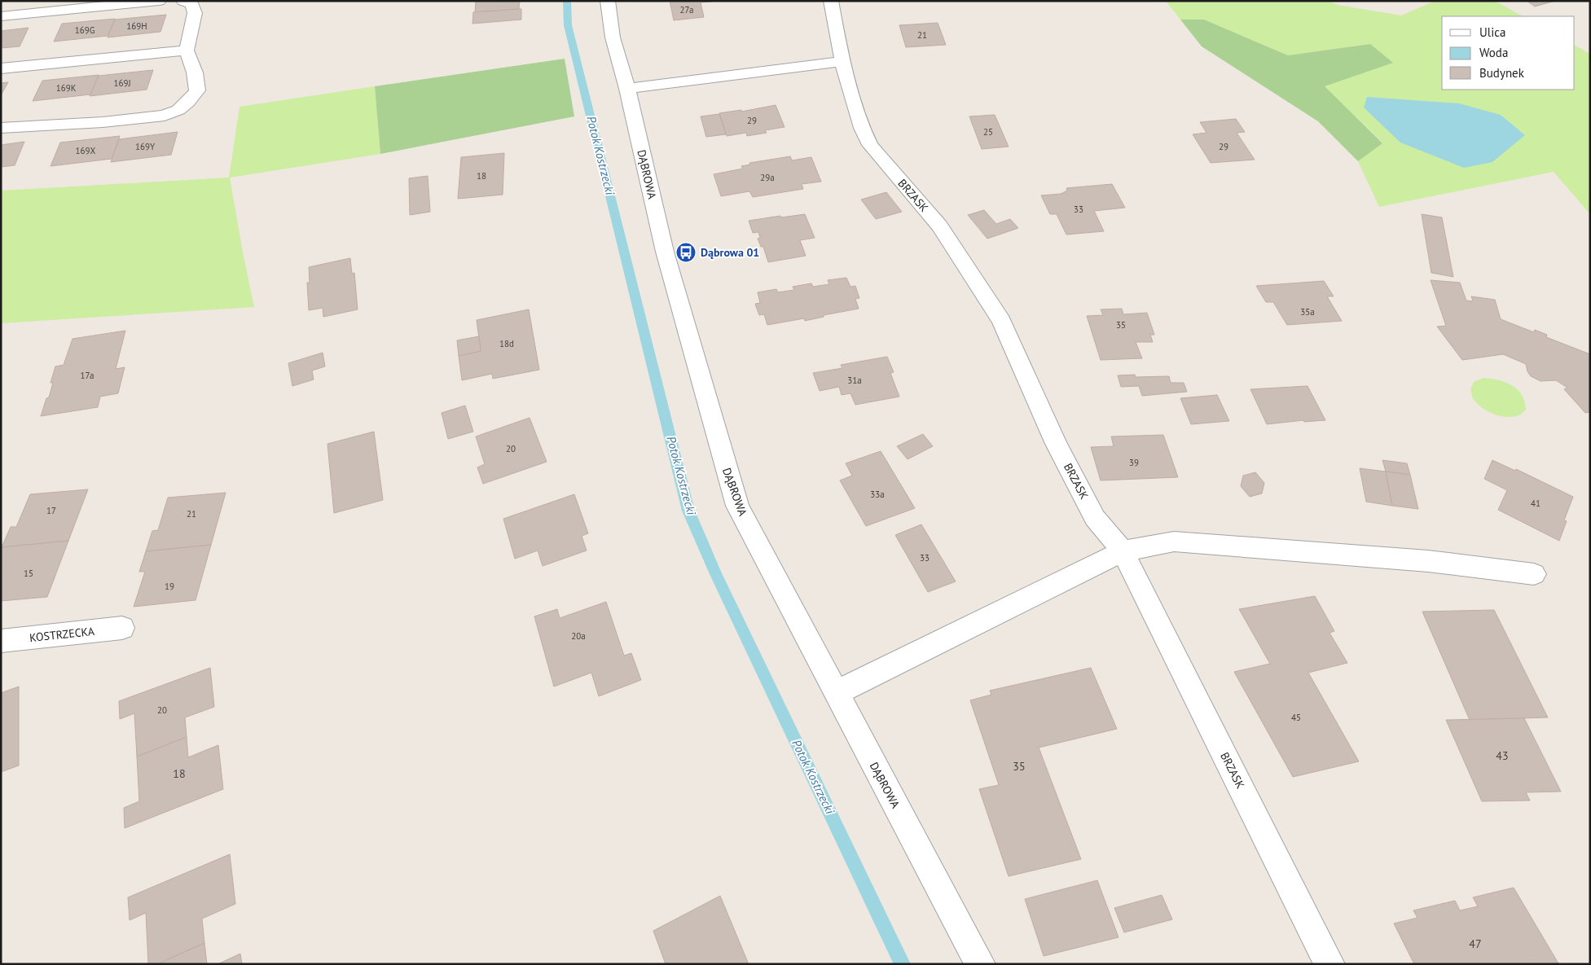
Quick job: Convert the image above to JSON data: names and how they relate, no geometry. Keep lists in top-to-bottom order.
{
  "streets": {
    "street": ["DĄBROWA", "BRZASK", "KOSTRZECKA"]
  },
  "water": ["Potok Kostrzecki"],
  "places": {
    "bus stop": ["Dąbrowa 01"]
  },
  "house_numbers": [
    "27a",
    "169H",
    "169G",
    "21",
    "169J",
    "169K",
    "29",
    "25",
    "169Y",
    "29",
    "169X",
    "18",
    "29a",
    "33",
    "35a",
    "35",
    "18d",
    "17a",
    "31a",
    "20",
    "39",
    "33a",
    "41",
    "17",
    "21",
    "33",
    "15",
    "19",
    "20a",
    "20",
    "45",
    "43",
    "35",
    "18",
    "47"
  ],
  "legend": ["Ulica", "Woda", "Budynek"]
}
